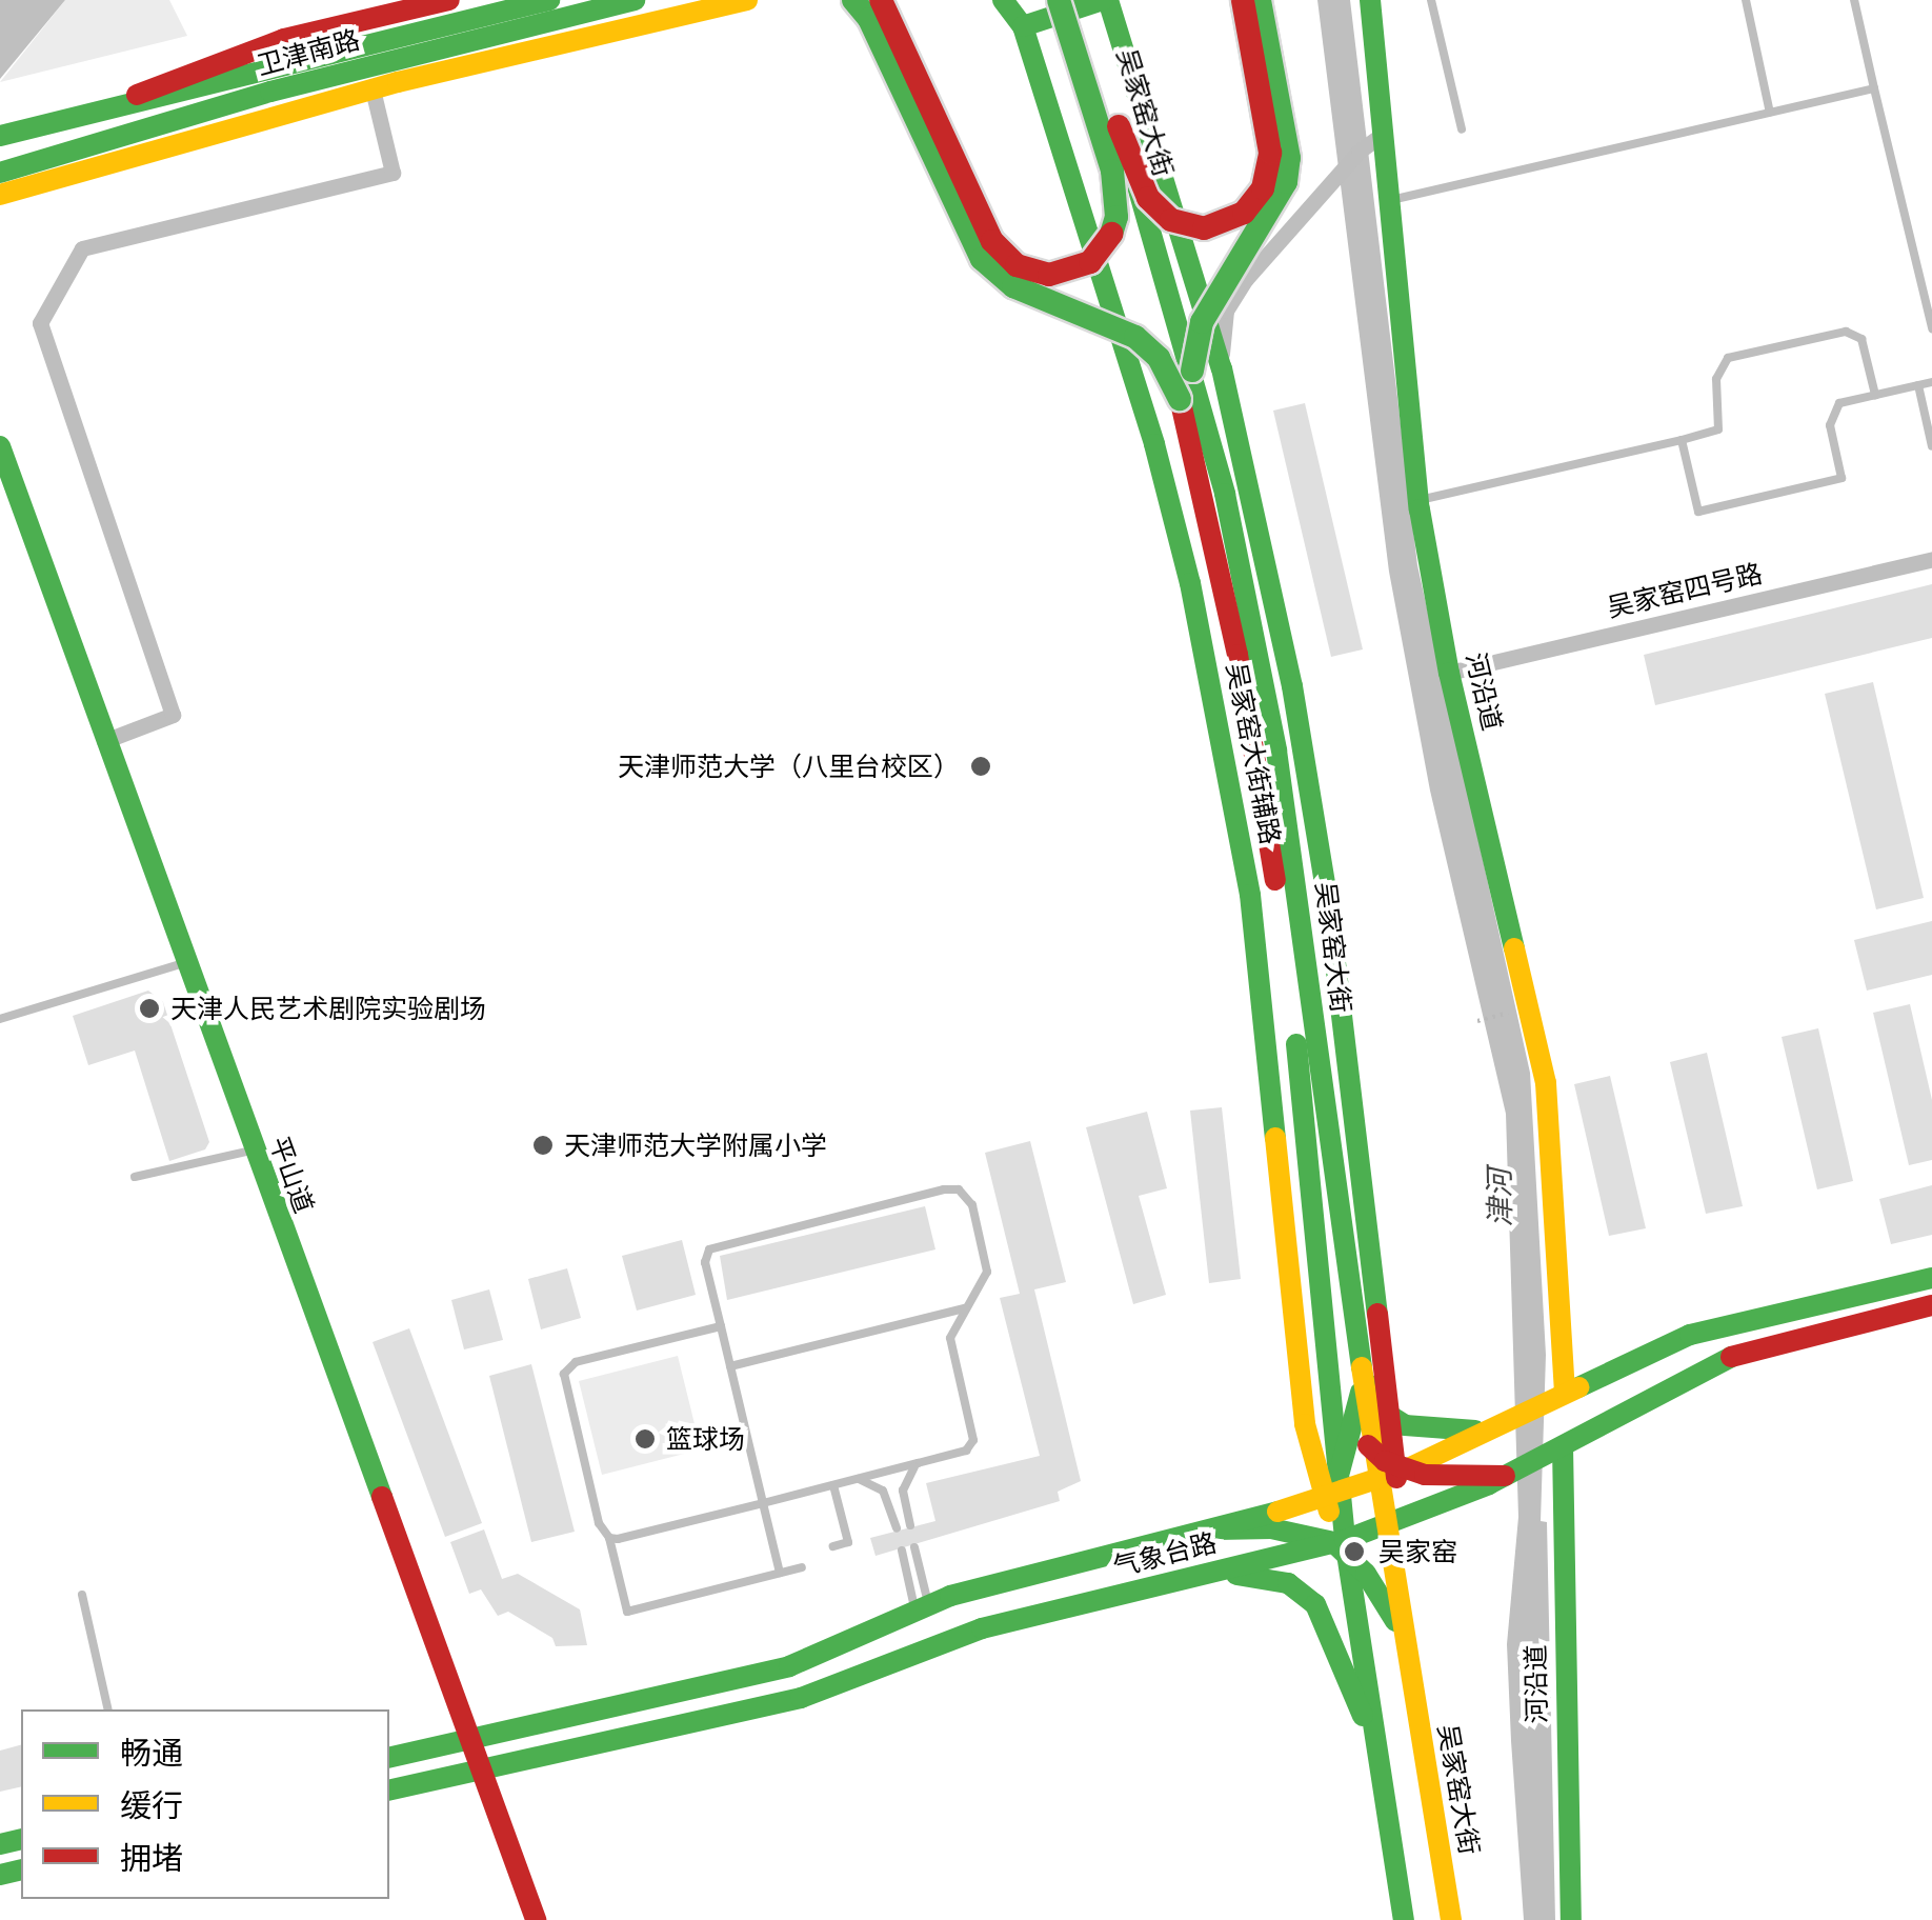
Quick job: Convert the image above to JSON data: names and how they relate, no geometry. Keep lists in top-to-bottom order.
{
  "streets": {
    "main road": [
      "卫津南路",
      "吴家窑大街",
      "河沿道",
      "吴家窑大街辅路",
      "平山道",
      "气象台路"
    ],
    "street": ["吴家窑四号路"]
  },
  "crossings": [
    ["吴家窑大街", "吴家窑大街辅路"],
    ["吴家窑大街", "气象台路"],
    ["吴家窑四号路", "河沿道"],
    ["河沿道", "气象台路"],
    ["吴家窑大街辅路", "气象台路"],
    ["平山道", "气象台路"]
  ],
  "water": ["津河"],
  "places": [
    "天津师范大学（八里台校区）",
    "天津人民艺术剧院实验剧场",
    "天津师范大学附属小学",
    "篮球场",
    "吴家窑"
  ],
  "legend": ["畅通", "缓行", "拥堵"]
}
